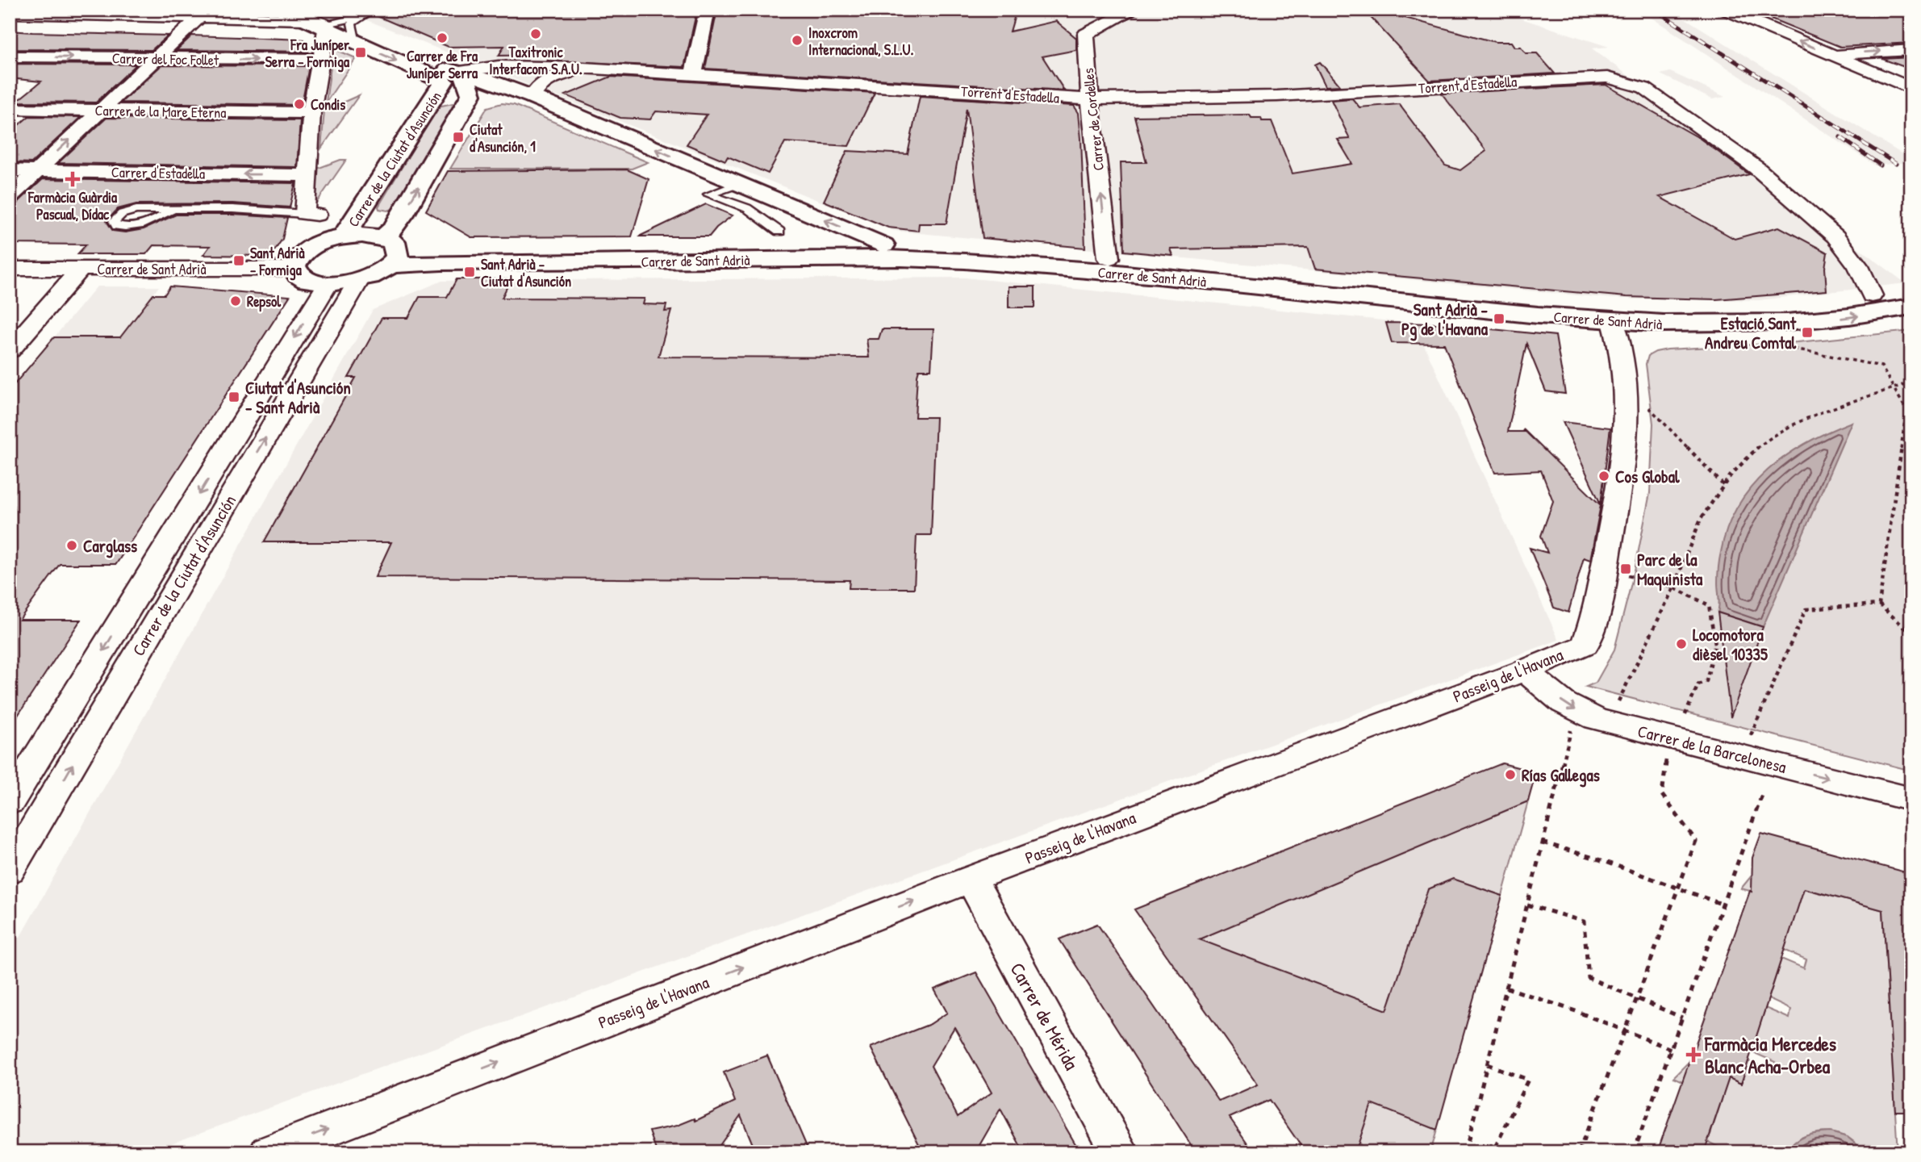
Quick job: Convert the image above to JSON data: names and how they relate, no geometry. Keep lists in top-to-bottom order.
{
  "streets": {
    "street": [
      "Carrer del Foc Follet",
      "Torrent d'Estadella",
      "Carrer de la Mare Eterna",
      "Carrer de Cordelles",
      "Carrer de la Ciutat d'Asunción",
      "Carrer d'Estadella",
      "Carrer de Sant Adrià",
      "Passeig de l'Havana",
      "Carrer de la Barcelonesa",
      "Carrer de Mérida"
    ]
  },
  "crossings": [
    ["Torrent d'Estadella", "Carrer de Cordelles"],
    ["Torrent d'Estadella", "Carrer de la Ciutat d'Asunción"],
    ["Torrent d'Estadella", "Carrer de Sant Adrià"],
    ["Carrer de Cordelles", "Carrer de Sant Adrià"],
    ["Carrer de la Ciutat d'Asunción", "Carrer de Sant Adrià"],
    ["Carrer de Sant Adrià", "Passeig de l'Havana"],
    ["Passeig de l'Havana", "Carrer de la Barcelonesa"],
    ["Passeig de l'Havana", "Carrer de Mérida"]
  ],
  "one_way": ["Carrer de Cordelles", "Passeig de l'Havana", "Carrer de la Barcelonesa"],
  "places": {
    "other": [
      "Taxitronic Interfacom S.A.U.",
      "Carrer de Fra Juníper Serra",
      "Inoxcrom Internacional, S.L.U.",
      "Condis",
      "Repsol",
      "Cos Global",
      "Carglass",
      "Locomotora dièsel 10335",
      "Rías Gallegas"
    ],
    "transit": [
      "Fra Juníper Serra - Formiga",
      "Ciutat d'Asunción, 1",
      "Sant Adrià - Formiga",
      "Sant Adrià - Ciutat d'Asunción",
      "Sant Adrià - Pg de l'Havana",
      "Estació Sant Andreu Comtal",
      "Ciutat d'Asunción - Sant Adrià",
      "Parc de la Maquinista"
    ],
    "health": ["Farmàcia Guàrdia Pascual, Dídac", "Farmàcia Mercedes Blanc Acha-Orbea"]
  }
}
